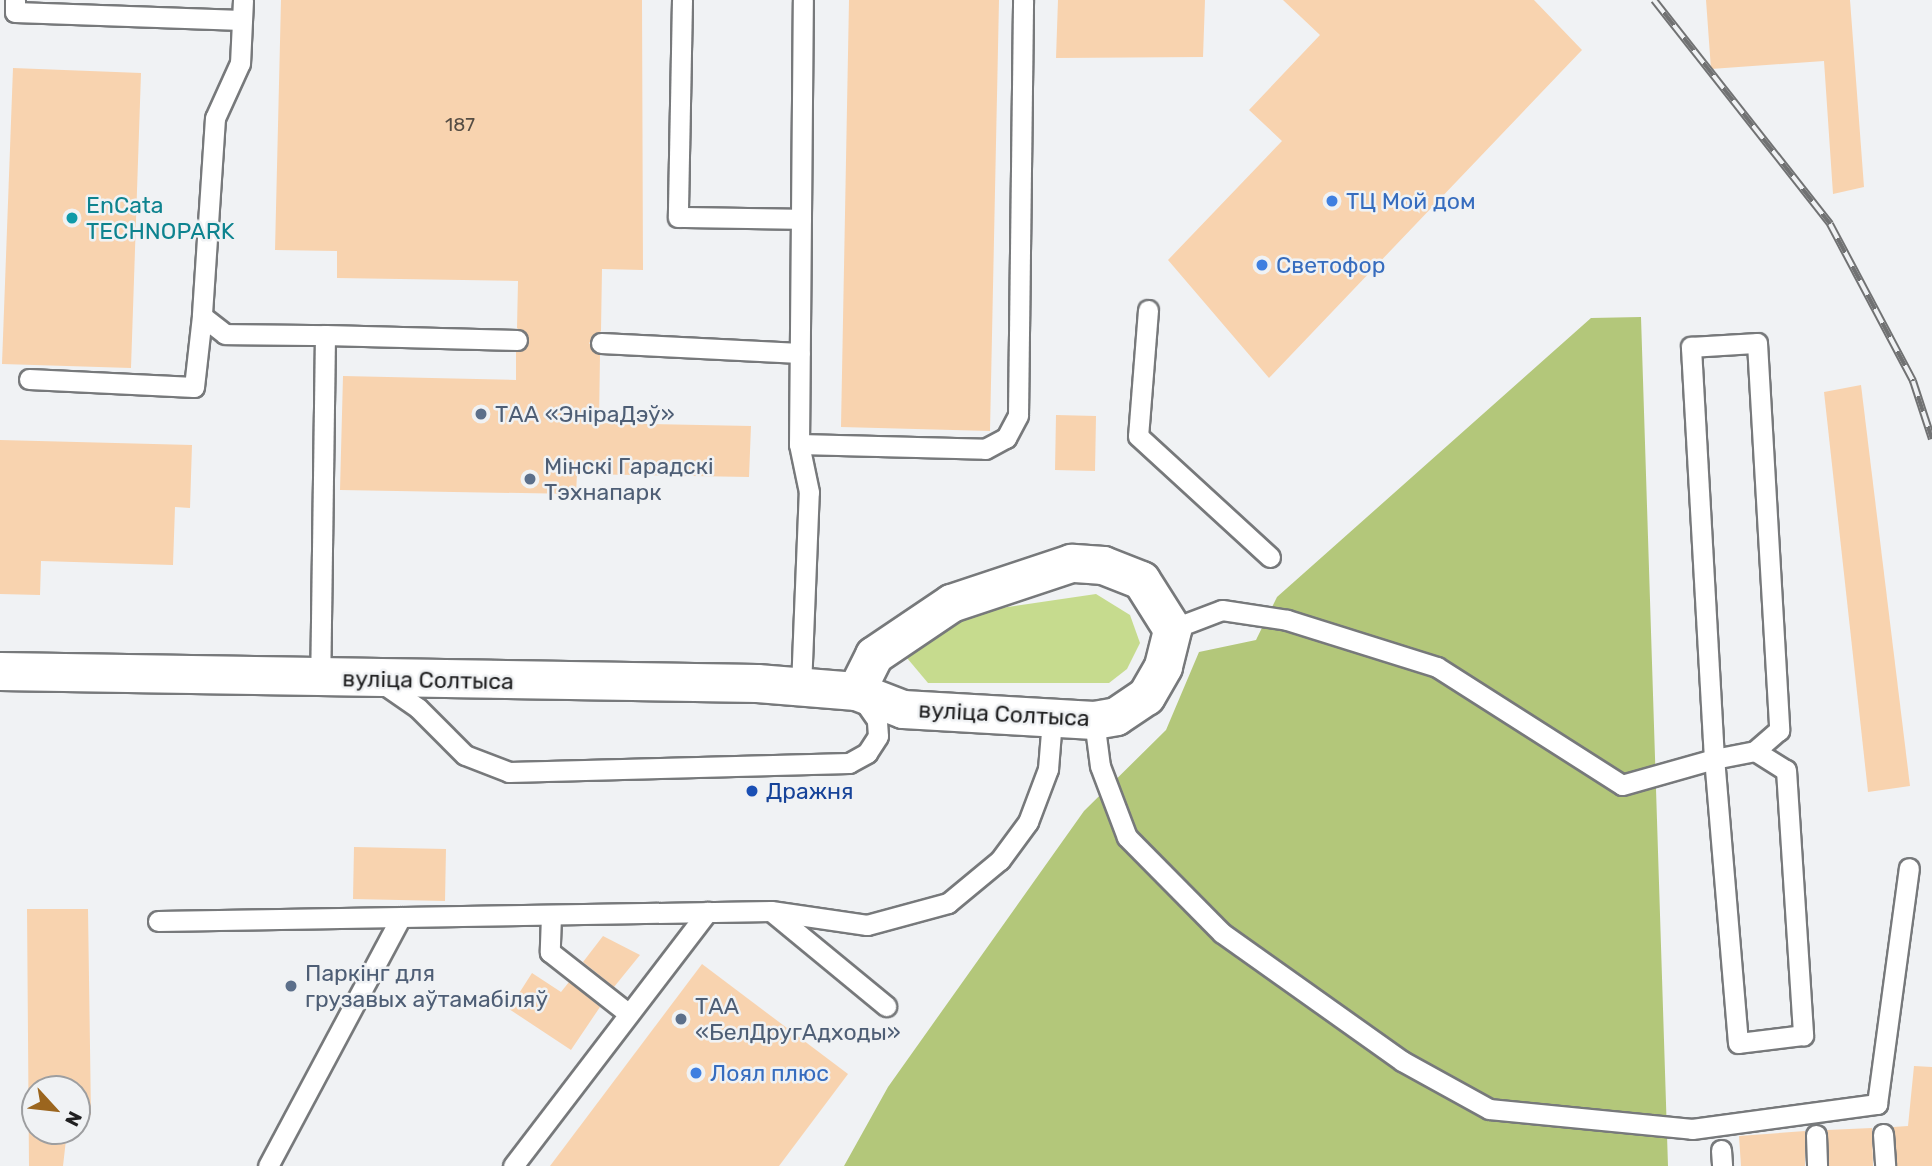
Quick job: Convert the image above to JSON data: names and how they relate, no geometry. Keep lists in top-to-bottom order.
{
  "streets": {
    "street": ["вуліца Солтыса"]
  },
  "places": [
    "ТЦ Мой дом",
    "EnCata TECHNOPARK",
    "Светофор",
    "ТАА «ЭніраДэў»",
    "Мінскі Гарадскі Тэхнапарк",
    "Дражня",
    "Паркінг для грузавых аўтамабіляў",
    "ТАА «БелДругАдходы»",
    "Лоял плюс"
  ],
  "house_numbers": ["187"],
  "north": "bottom right"
}
